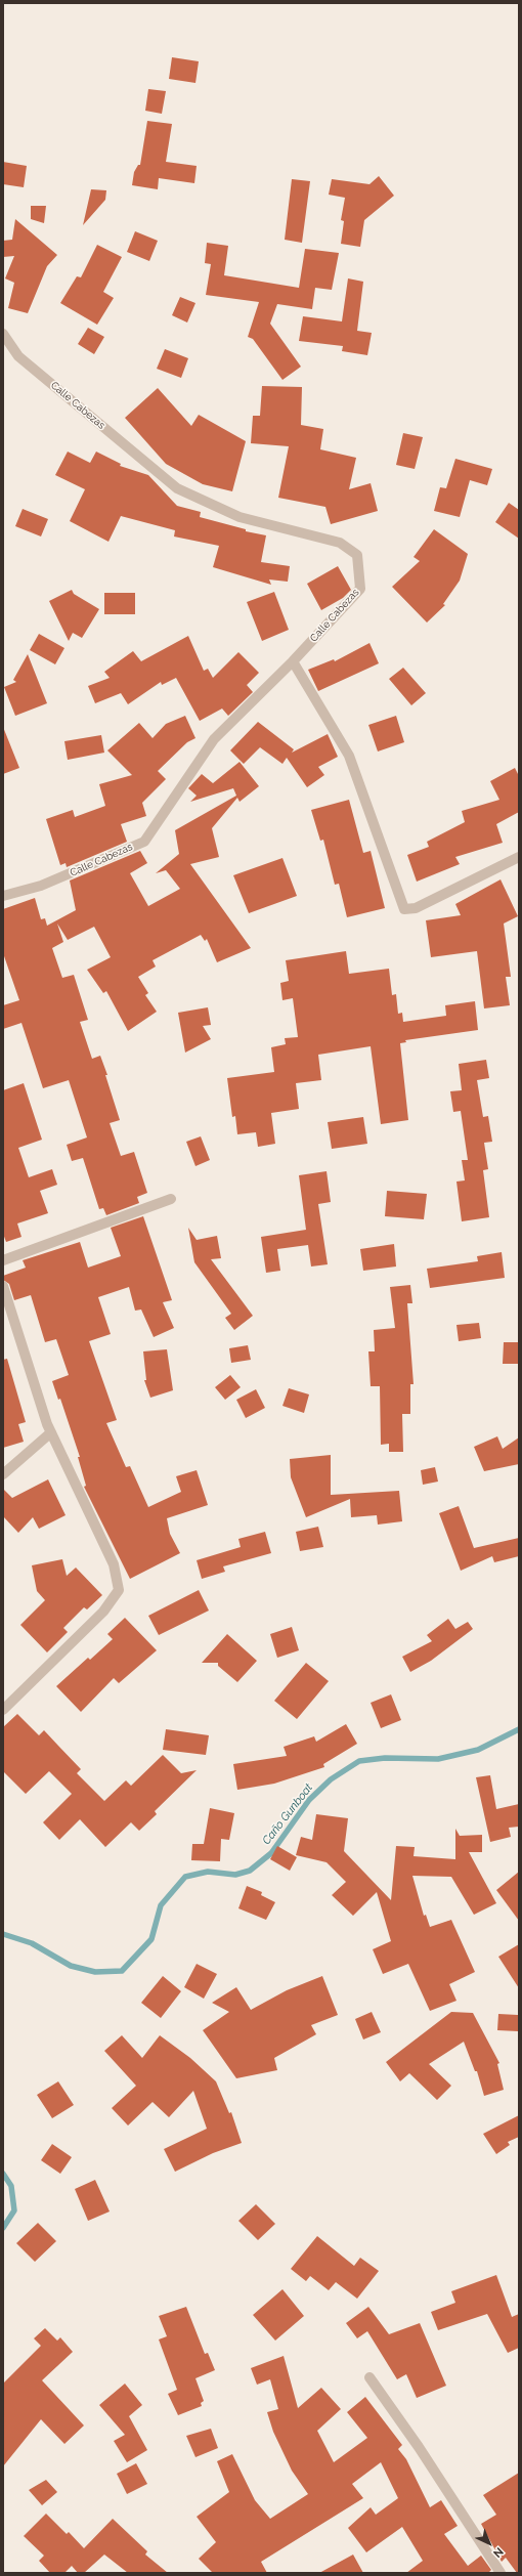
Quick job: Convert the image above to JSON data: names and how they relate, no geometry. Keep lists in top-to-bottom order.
{
  "streets": {
    "street": ["Calle Cabezas"]
  },
  "water": ["Caño Gunboat"],
  "north": "bottom right"
}
